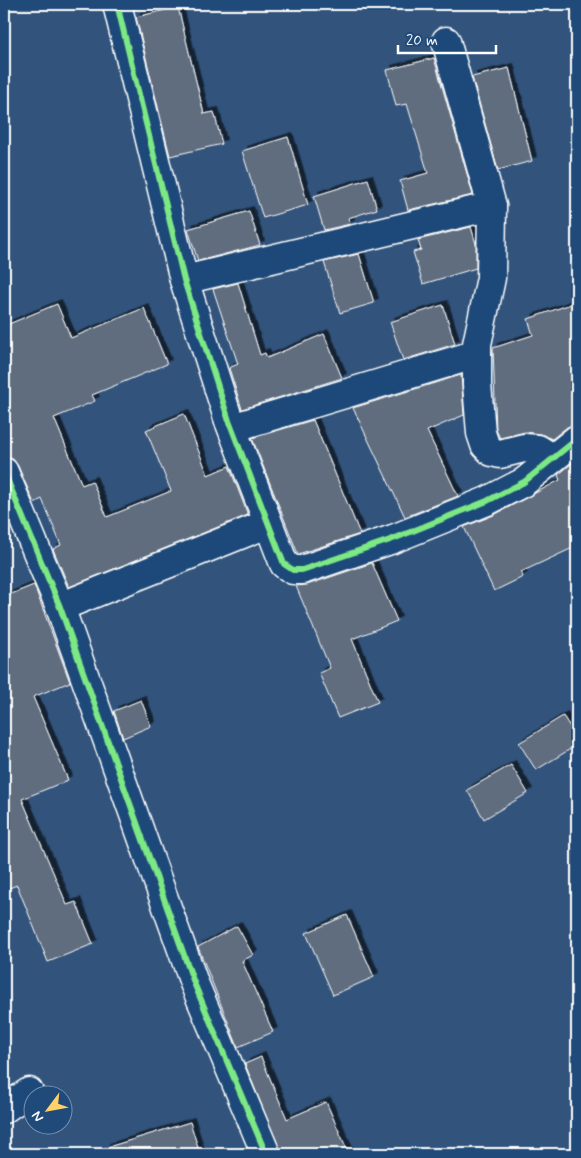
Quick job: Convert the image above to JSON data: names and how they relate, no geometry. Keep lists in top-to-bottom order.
{
  "scale_bar": "20 m",
  "north": "bottom left"
}
